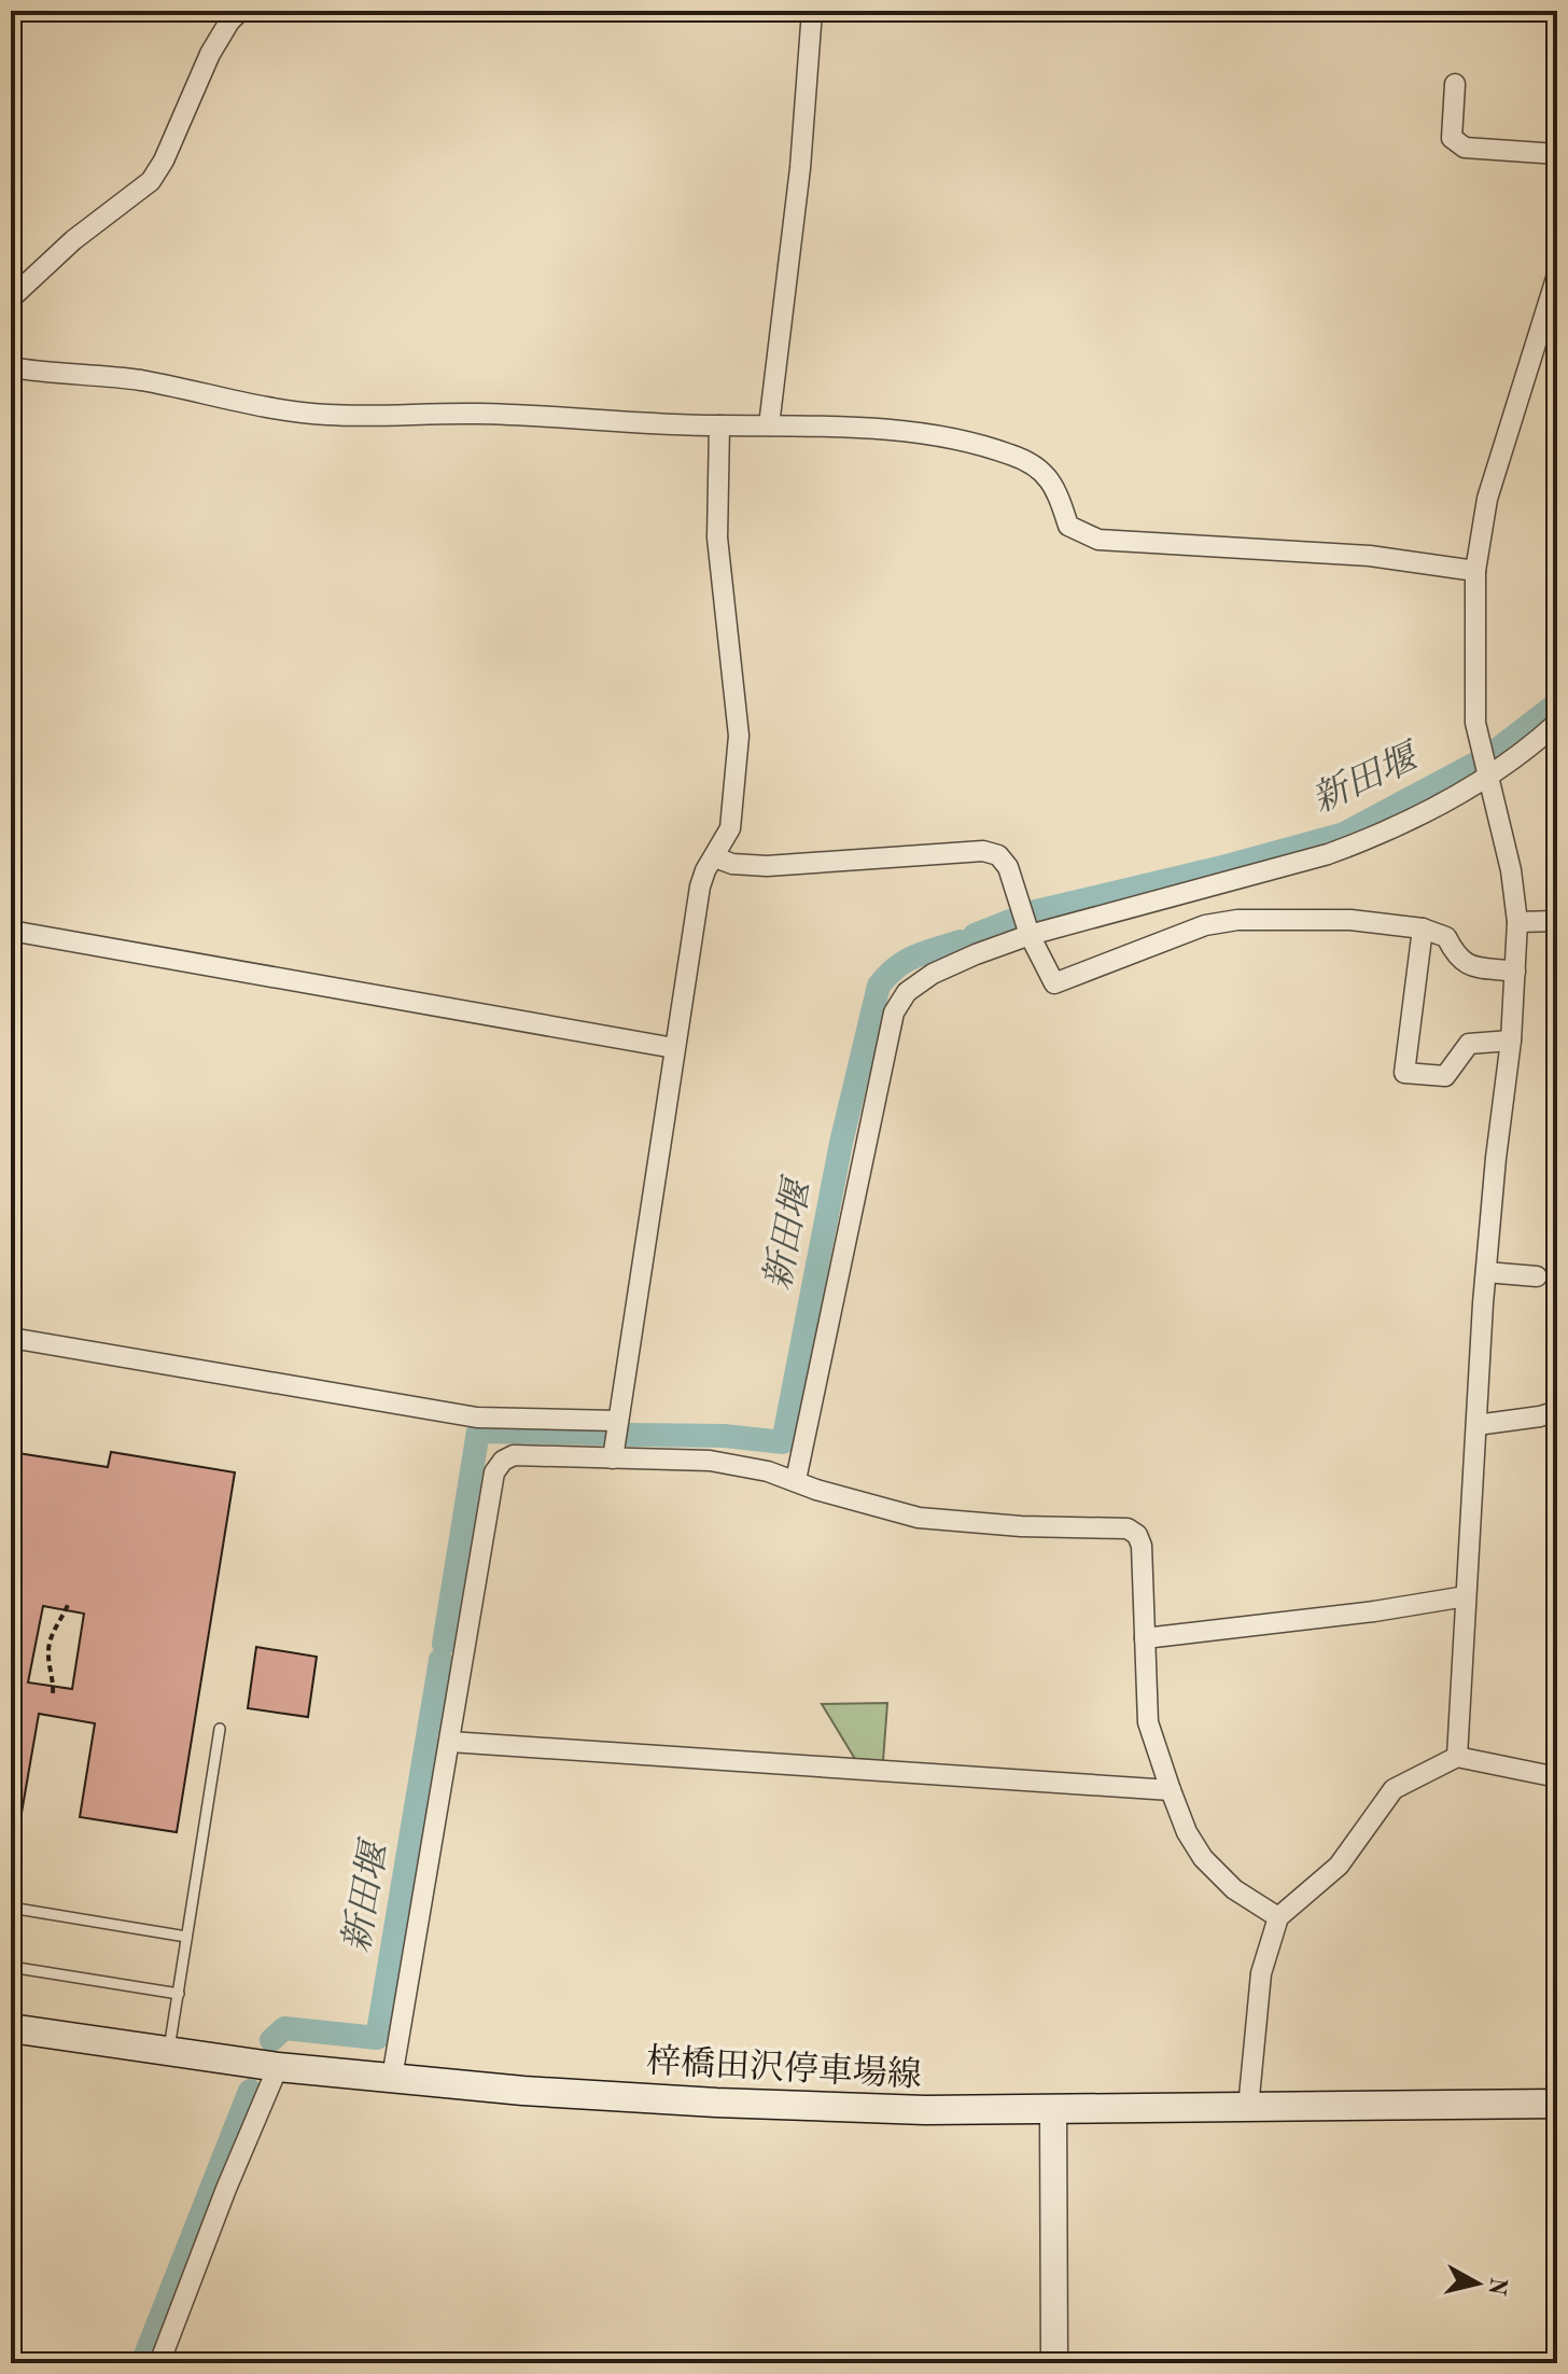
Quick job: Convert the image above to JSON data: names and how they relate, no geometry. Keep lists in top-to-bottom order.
{
  "streets": {
    "main road": ["梓橋田沢停車場線"]
  },
  "water": ["新田堰"],
  "north": "right"
}
